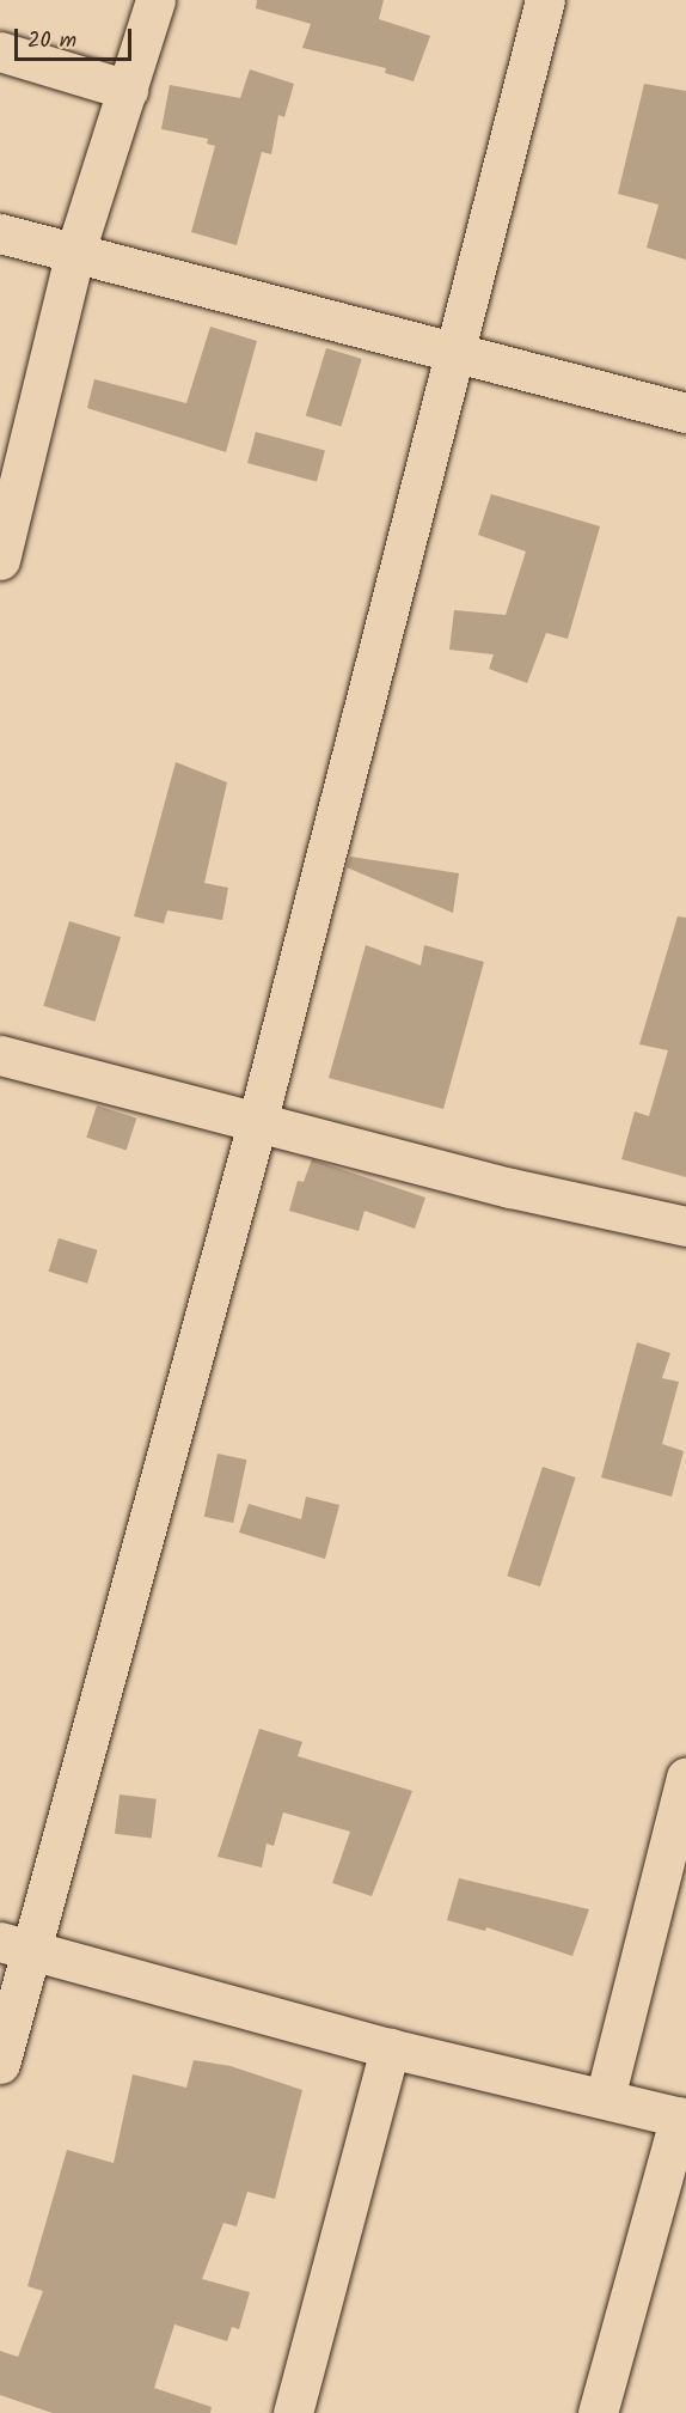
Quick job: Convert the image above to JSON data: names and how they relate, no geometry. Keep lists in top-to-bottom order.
{
  "scale_bar": "20 m"
}
